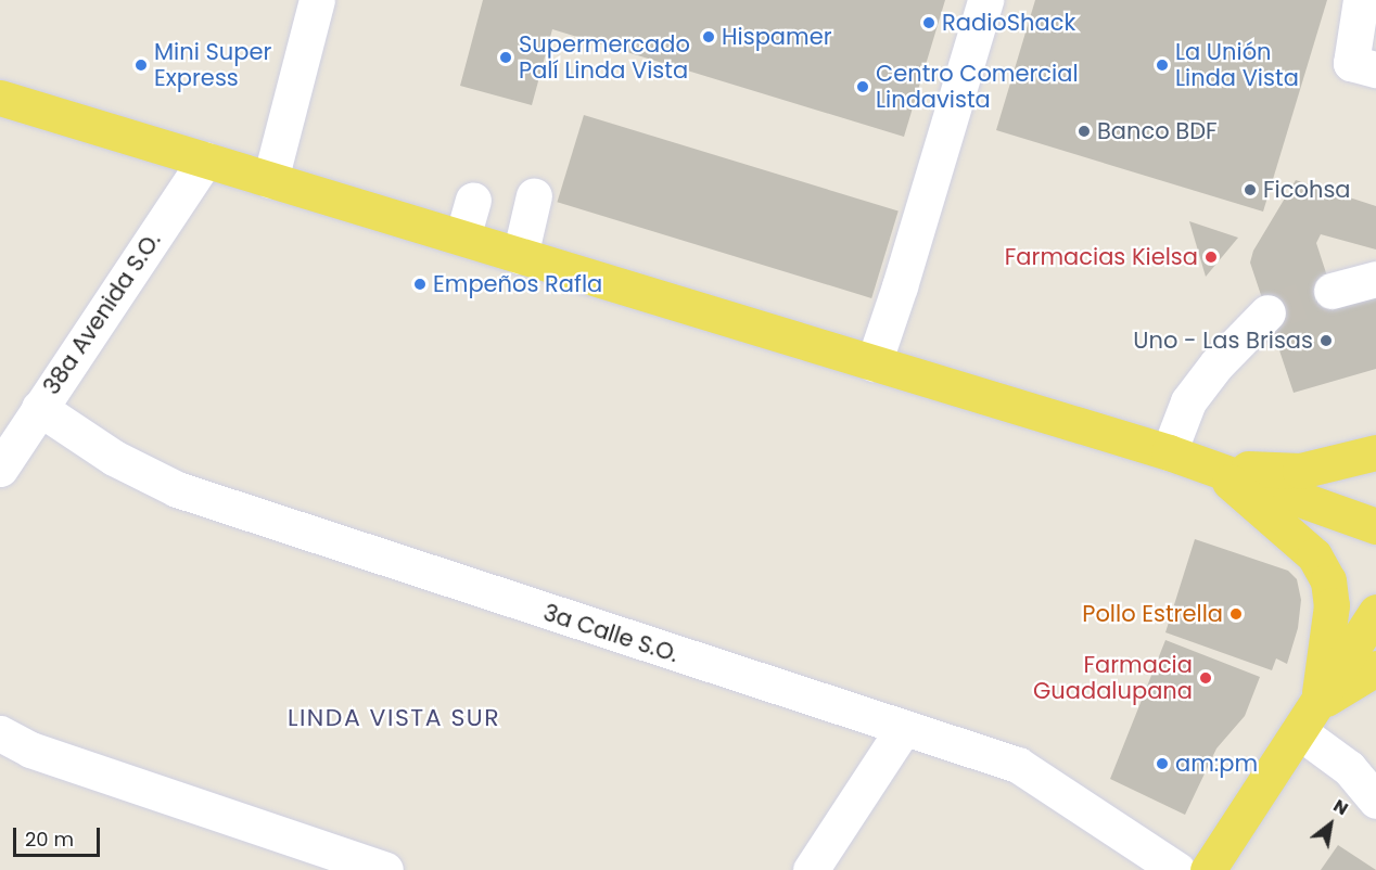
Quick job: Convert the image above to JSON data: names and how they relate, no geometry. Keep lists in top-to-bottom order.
{
  "streets": {
    "street": ["38a Avenida S.O.", "3a Calle S.O."]
  },
  "crossings": [
    ["38a Avenida S.O.", "3a Calle S.O."]
  ],
  "districts": ["LINDA VISTA SUR"],
  "places": [
    "RadioShack",
    "Hispamer",
    "Supermercado Palí Linda Vista",
    "Mini Super Express",
    "La Unión Linda Vista",
    "Centro Comercial Lindavista",
    "Banco BDF",
    "Ficohsa",
    "Farmacias Kielsa",
    "Empeños Rafla",
    "Uno - Las Brisas",
    "Pollo Estrella",
    "Farmacia Guadalupana",
    "am:pm"
  ],
  "scale_bar": "20 m",
  "north": "top right"
}
